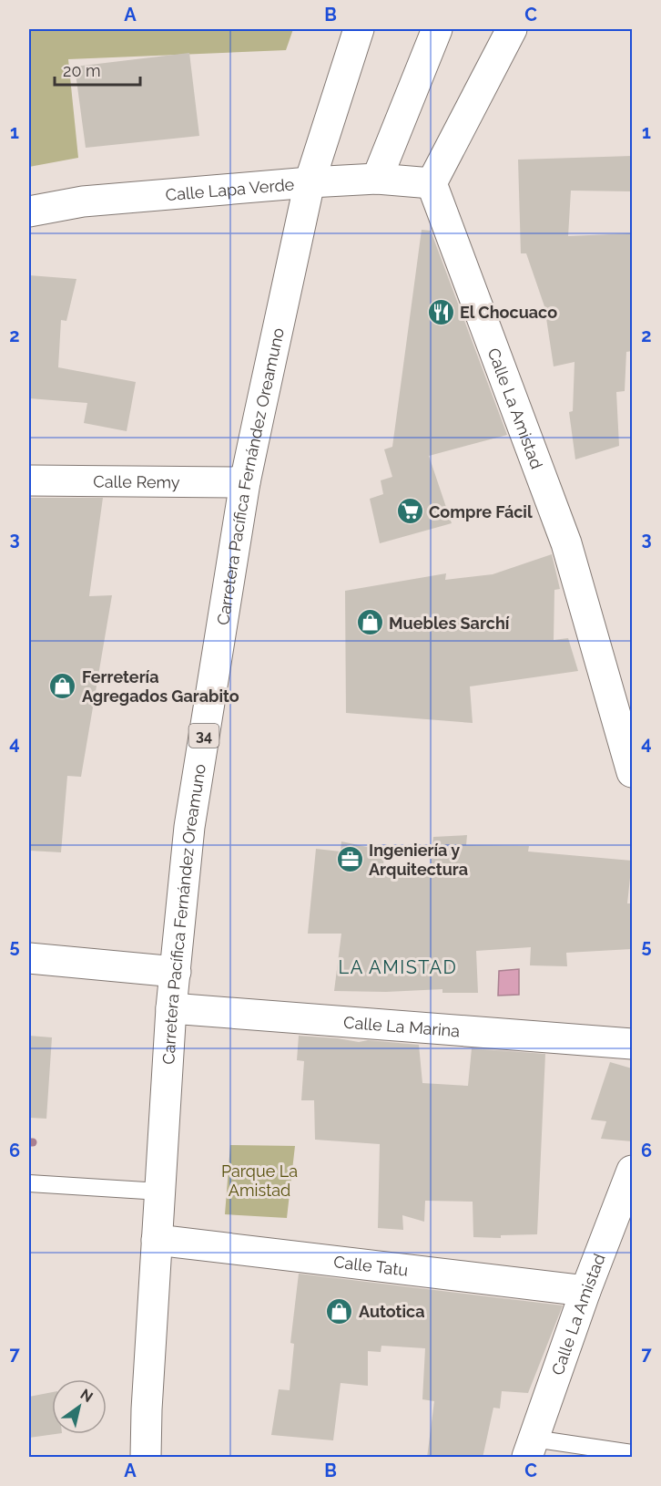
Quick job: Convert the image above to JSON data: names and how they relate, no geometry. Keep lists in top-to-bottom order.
{
  "streets": {
    "main road": [
      "Calle Lapa Verde",
      "Calle La Amistad",
      "Carretera Pacífica Fernández Oreamuno",
      "Calle Remy",
      "34",
      "Calle La Marina",
      "Calle Tatu"
    ]
  },
  "crossings": [
    ["Calle Lapa Verde", "Calle La Amistad"],
    ["Calle Lapa Verde", "Carretera Pacífica Fernández Oreamuno"],
    ["Calle La Amistad", "Calle Tatu"],
    ["Carretera Pacífica Fernández Oreamuno", "Calle Remy"],
    ["Carretera Pacífica Fernández Oreamuno", "Calle La Marina"],
    ["Carretera Pacífica Fernández Oreamuno", "Calle Tatu"]
  ],
  "districts": ["LA AMISTAD"],
  "parks": ["Parque La Amistad"],
  "places": {
    "restaurant": ["El Chocuaco"],
    "supermarket": ["Compre Fácil"],
    "shop": ["Muebles Sarchí", "Ferretería Agregados Garabito", "Autotica"],
    "office": ["Ingeniería y Arquitectura"]
  },
  "scale_bar": "20 m",
  "north": "top right",
  "grid": {
    "columns": ["A", "B", "C"],
    "rows": [
      "1",
      "2",
      "3",
      "4",
      "5",
      "6",
      "7"
    ]
  }
}
